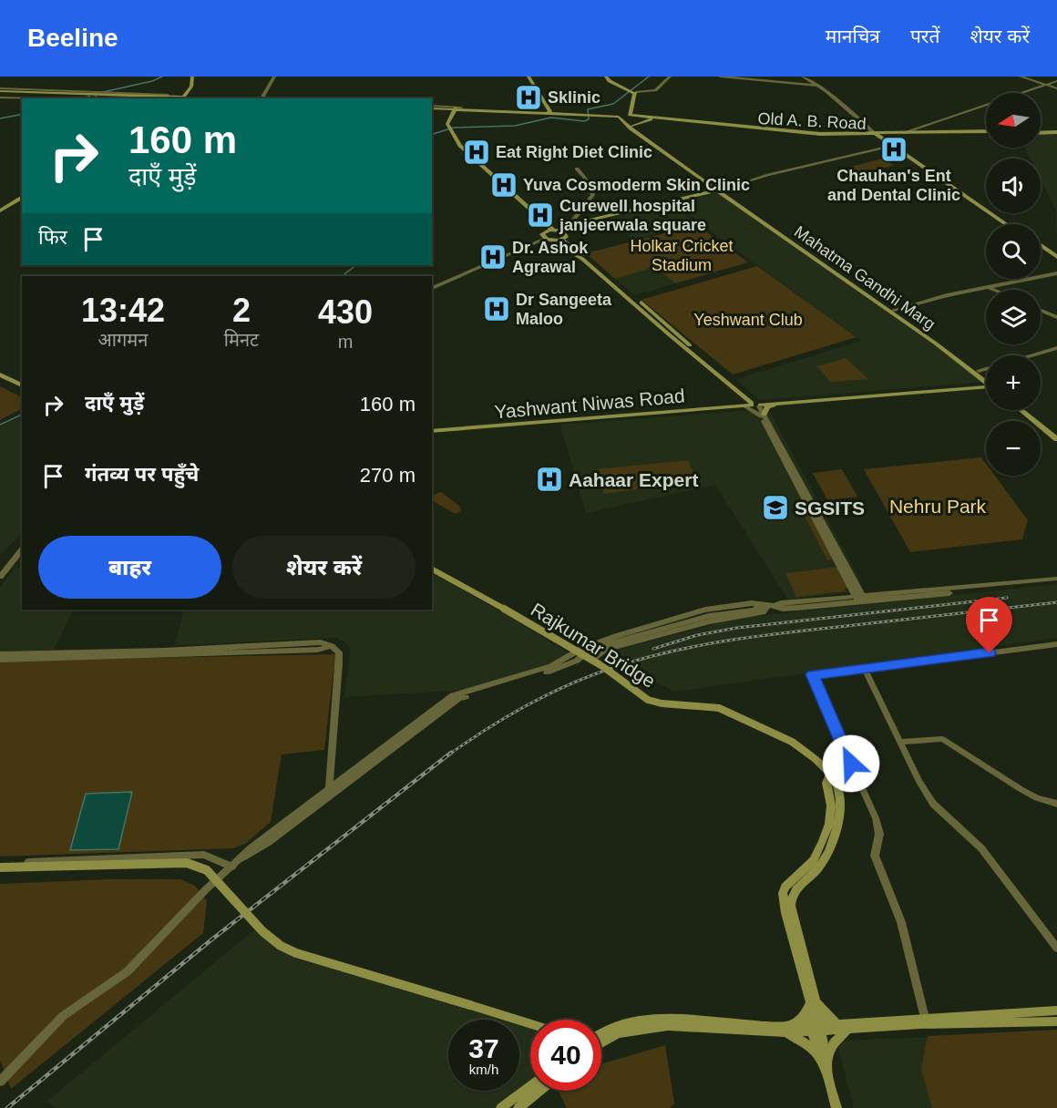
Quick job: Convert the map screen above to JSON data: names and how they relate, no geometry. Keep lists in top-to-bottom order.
{
  "streets": {
    "main road": [
      "Old A. B. Road",
      "Mahatma Gandhi Marg",
      "Yashwant Niwas Road",
      "Rajkumar Bridge"
    ]
  },
  "crossings": [
    ["Old A. B. Road", "Mahatma Gandhi Marg"]
  ],
  "parks": ["Holkar Cricket Stadium", "Yeshwant Club", "Nehru Park"],
  "places": {
    "hospital": [
      "Sklinic",
      "Chauhan's Ent and Dental Clinic",
      "Eat Right Diet Clinic",
      "Yuva Cosmoderm Skin Clinic",
      "Curewell hospital janjeerwala square",
      "Dr. Ashok Agrawal",
      "Dr Sangeeta Maloo",
      "Aahaar Expert"
    ],
    "school or university": ["SGSITS"]
  },
  "north": "left",
  "page": {
    "header": "Beeline",
    "nav": ["मानचित्र", "परतें", "शेयर करें"],
    "map_buttons": ["+", "−"],
    "turn": ["160 m", "दाएँ मुड़ें"],
    "then": "फिर",
    "eta": [
      "13:42",
      "आगमन",
      "2",
      "मिनट",
      "430",
      "m"
    ],
    "list": [
      {
        "name": "दाएँ मुड़ें",
        "value": "160 m"
      },
      {
        "name": "गंतव्य पर पहुँचे",
        "value": "270 m"
      }
    ],
    "buttons": ["बाहर", "शेयर करें"],
    "speed": "37 km/h",
    "limit": "40"
  }
}
